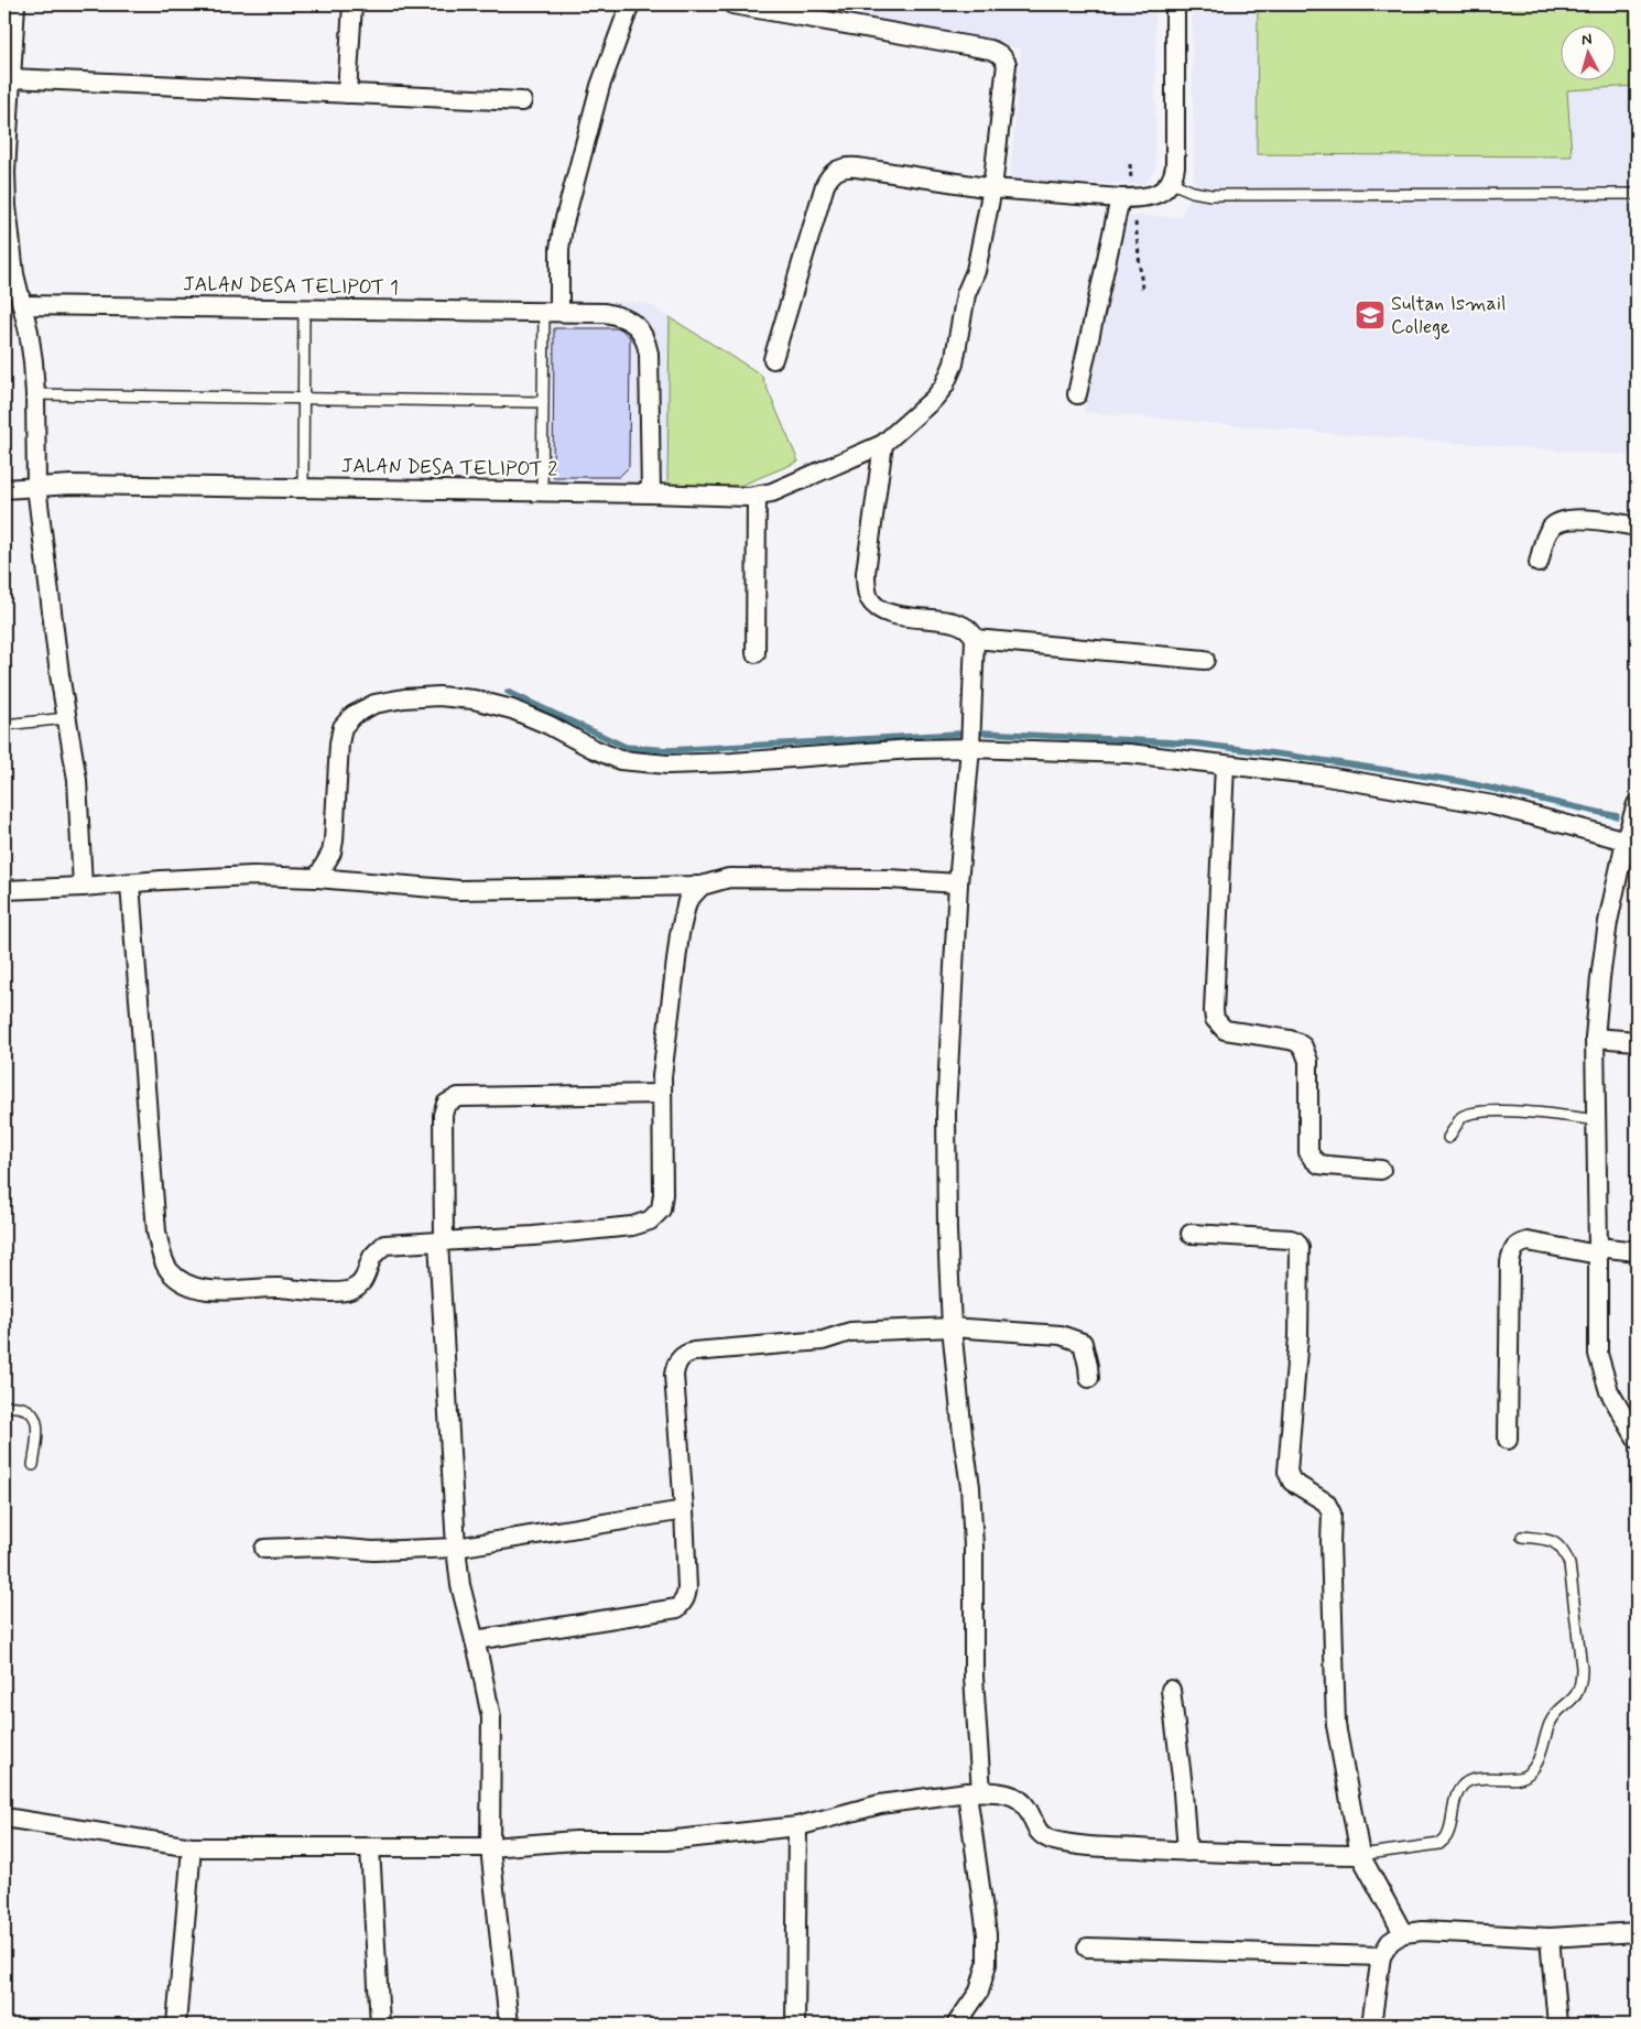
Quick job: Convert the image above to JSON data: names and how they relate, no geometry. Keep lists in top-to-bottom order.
{
  "streets": {
    "street": ["JALAN DESA TELIPOT 1", "JALAN DESA TELIPOT 2"]
  },
  "crossings": [
    ["JALAN DESA TELIPOT 1", "JALAN DESA TELIPOT 2"]
  ],
  "places": {
    "school or university": ["Sultan Ismail College"]
  },
  "north": "top"
}
